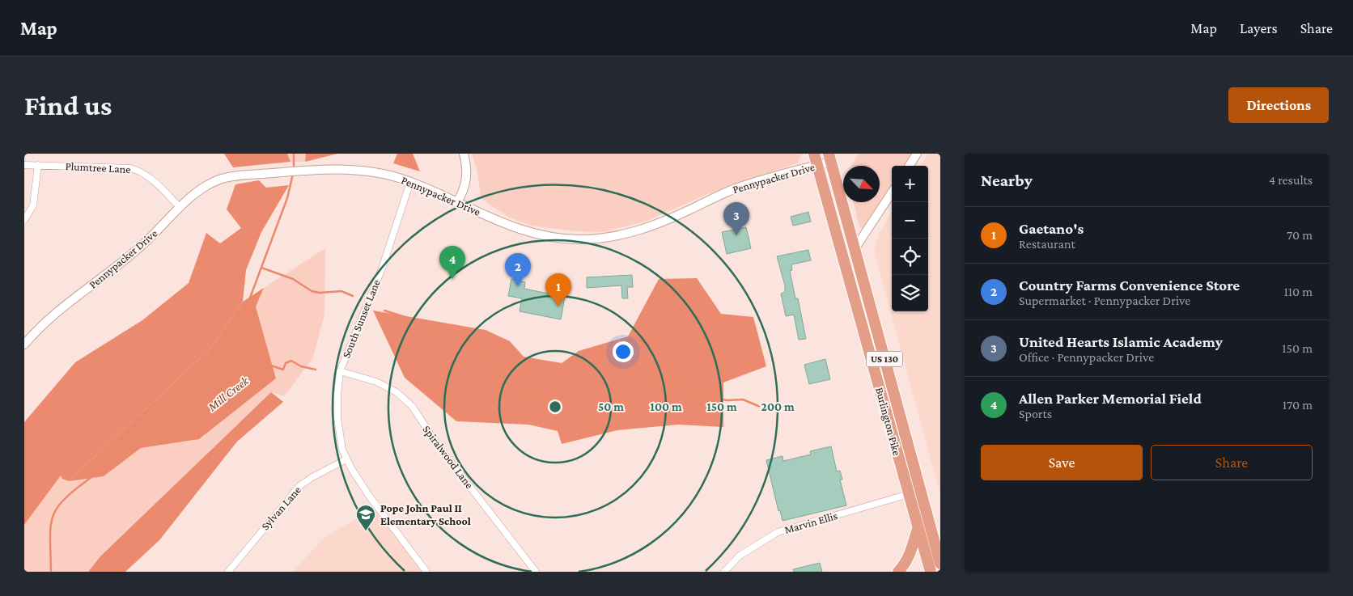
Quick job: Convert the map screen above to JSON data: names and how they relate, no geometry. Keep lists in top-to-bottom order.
{
  "streets": {
    "highway": ["US 130", "Burlington Pike"],
    "street": [
      "Plumtree Lane",
      "Pennypacker Drive",
      "South Sunset Lane",
      "Spiralwood Lane",
      "Sylvan Lane",
      "Marvin Ellis"
    ]
  },
  "crossings": [
    ["Plumtree Lane", "Pennypacker Drive"],
    ["Pennypacker Drive", "South Sunset Lane"],
    ["Pennypacker Drive", "Burlington Pike"],
    ["South Sunset Lane", "Spiralwood Lane"],
    ["South Sunset Lane", "Sylvan Lane"],
    ["Burlington Pike", "Marvin Ellis"]
  ],
  "water": ["Mill Creek"],
  "places": {
    "school or university": ["Pope John Paul II Elementary School"]
  },
  "north": "bottom right",
  "page": {
    "header": "Map",
    "nav": ["Map", "Layers", "Share"],
    "buttons": [
      "Directions",
      ["Save", "Share"]
    ],
    "title": "Find us",
    "heading": ["Nearby", "4 results"],
    "map_buttons": ["+", "−"],
    "pins": [
      "3",
      "4",
      "2",
      "1"
    ],
    "list": [
      {
        "mark": "1",
        "name": "Gaetano's",
        "note": "Restaurant",
        "value": "70 m"
      },
      {
        "mark": "2",
        "name": "Country Farms Convenience Store",
        "note": "Supermarket · Pennypacker Drive",
        "value": "110 m"
      },
      {
        "mark": "3",
        "name": "United Hearts Islamic Academy",
        "note": "Office · Pennypacker Drive",
        "value": "150 m"
      },
      {
        "mark": "4",
        "name": "Allen Parker Memorial Field",
        "note": "Sports",
        "value": "170 m"
      }
    ]
  },
  "rings": [
    "50 m",
    "100 m",
    "150 m",
    "200 m"
  ]
}
